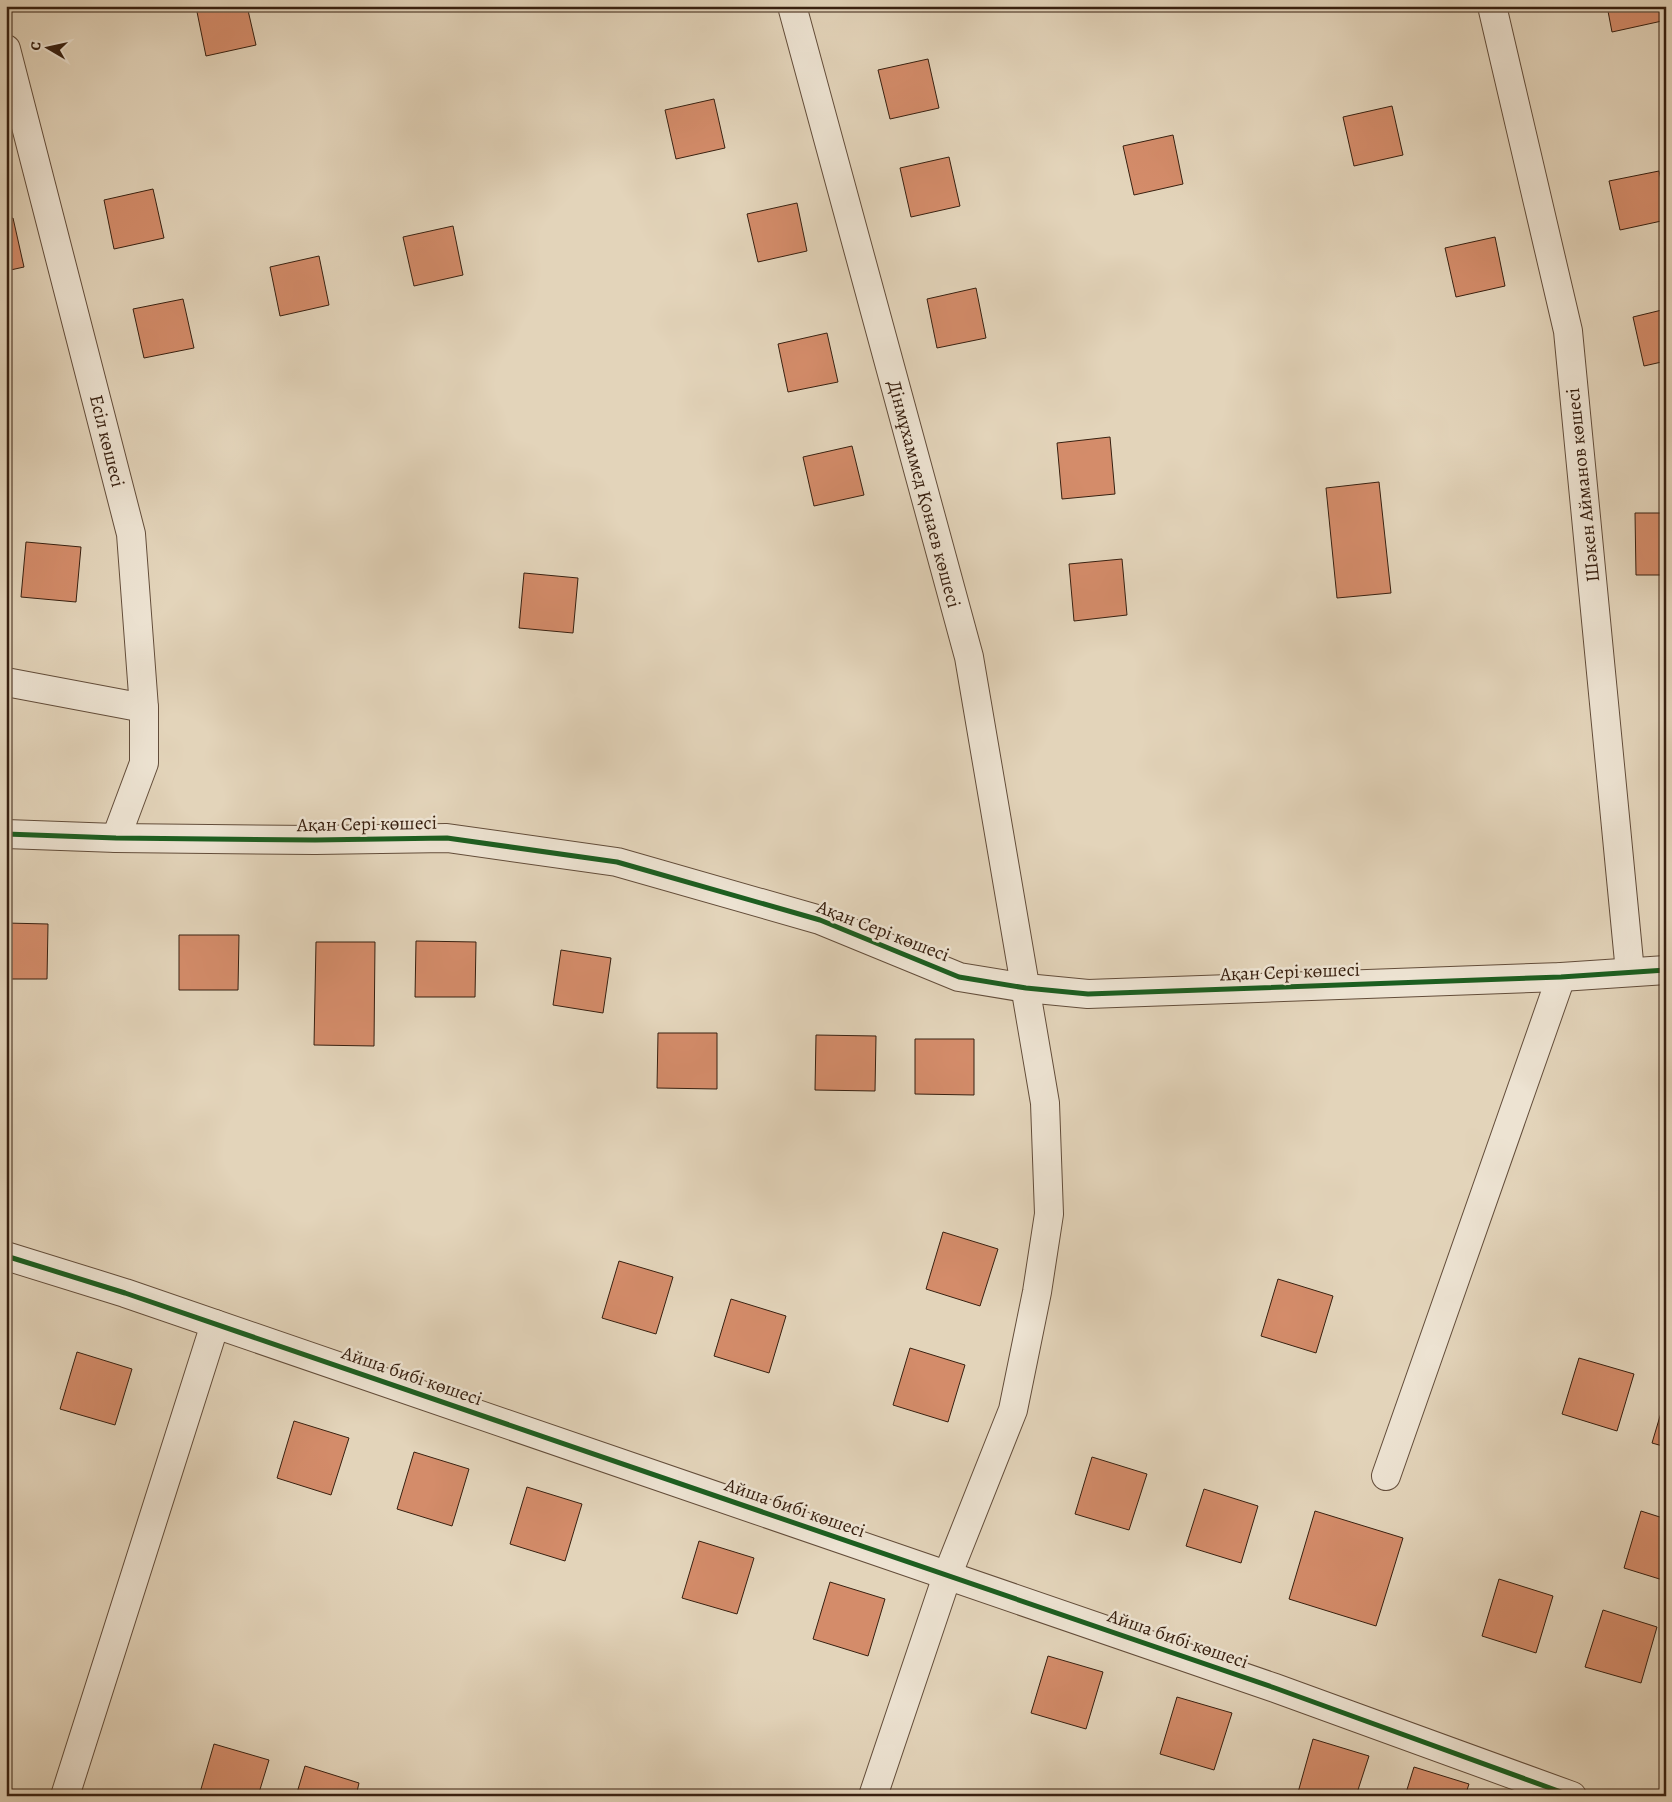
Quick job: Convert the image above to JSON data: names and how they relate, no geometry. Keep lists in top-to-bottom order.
{
  "streets": {
    "street": [
      "Есіл көшесі",
      "Шәкен Айманов көшесі",
      "Дінмұхаммед Қонаев көшесі",
      "Ақан Сері көшесі",
      "Айша бибі көшесі"
    ]
  },
  "crossings": [
    ["Есіл көшесі", "Ақан Сері көшесі"],
    ["Шәкен Айманов көшесі", "Ақан Сері көшесі"],
    ["Дінмұхаммед Қонаев көшесі", "Ақан Сері көшесі"],
    ["Дінмұхаммед Қонаев көшесі", "Айша бибі көшесі"]
  ],
  "north": "left"
}
